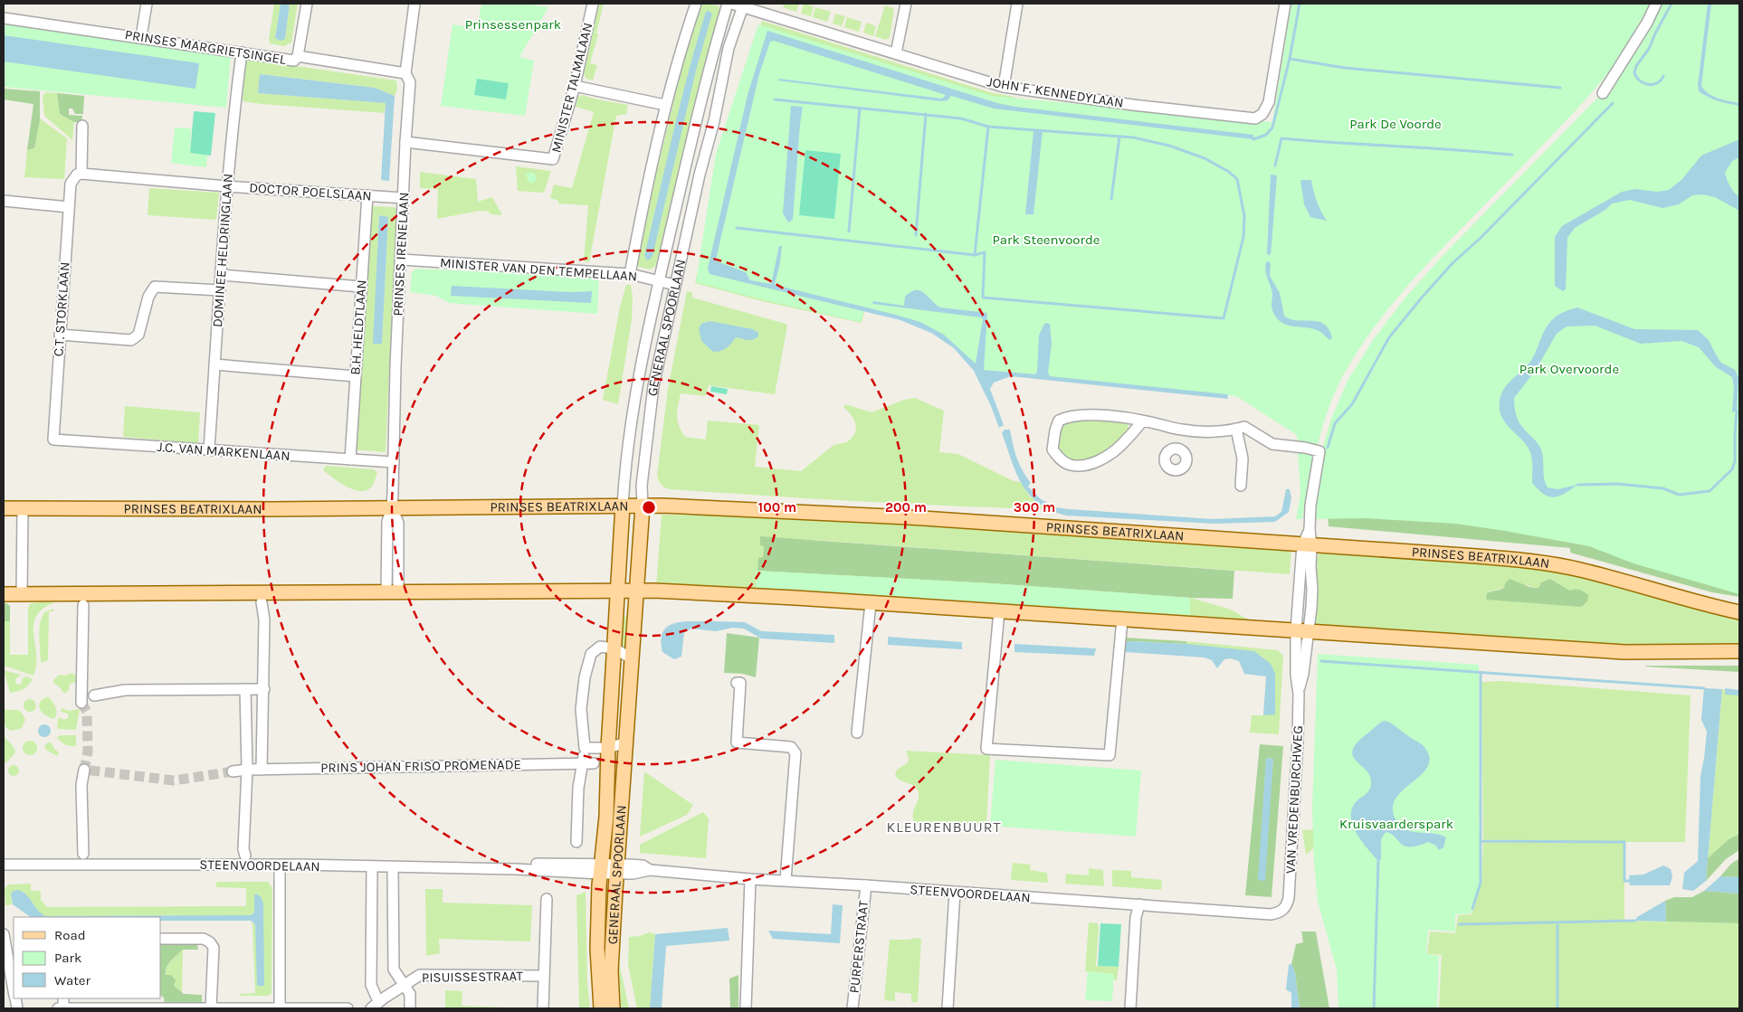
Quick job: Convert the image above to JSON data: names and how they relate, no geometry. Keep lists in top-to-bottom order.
{
  "streets": {
    "main road": ["GENERAAL SPOORLAAN", "PRINSES BEATRIXLAAN"],
    "street": [
      "PRINSES MARGRIETSINGEL",
      "MINISTER TALMALAAN",
      "JOHN F. KENNEDYLAAN",
      "DOCTOR POELSLAAN",
      "DOMINEE HELDRINGLAAN",
      "PRINSES IRENELAAN",
      "MINISTER VAN DEN TEMPELLAAN",
      "C.T. STORKLAAN",
      "B.H. HELDTLAAN",
      "J.C. VAN MARKENLAAN",
      "PRINS JOHAN FRISO PROMENADE",
      "VAN VREDENBURCHWEG",
      "STEENVOORDELAAN",
      "PURPERSTRAAT",
      "PISUISSESTRAAT"
    ]
  },
  "crossings": [
    ["PRINSES MARGRIETSINGEL", "DOMINEE HELDRINGLAAN"],
    ["PRINSES MARGRIETSINGEL", "PRINSES IRENELAAN"],
    ["MINISTER TALMALAAN", "PRINSES IRENELAAN"],
    ["JOHN F. KENNEDYLAAN", "GENERAAL SPOORLAAN"],
    ["DOCTOR POELSLAAN", "DOMINEE HELDRINGLAAN"],
    ["DOCTOR POELSLAAN", "PRINSES IRENELAAN"],
    ["DOCTOR POELSLAAN", "C.T. STORKLAAN"],
    ["DOCTOR POELSLAAN", "B.H. HELDTLAAN"],
    ["DOMINEE HELDRINGLAAN", "J.C. VAN MARKENLAAN"],
    ["PRINSES IRENELAAN", "MINISTER VAN DEN TEMPELLAAN"],
    ["PRINSES IRENELAAN", "J.C. VAN MARKENLAAN"],
    ["PRINSES IRENELAAN", "PRINSES BEATRIXLAAN"],
    ["MINISTER VAN DEN TEMPELLAAN", "GENERAAL SPOORLAAN"],
    ["C.T. STORKLAAN", "J.C. VAN MARKENLAAN"],
    ["B.H. HELDTLAAN", "J.C. VAN MARKENLAAN"],
    ["GENERAAL SPOORLAAN", "PRINSES BEATRIXLAAN"],
    ["GENERAAL SPOORLAAN", "STEENVOORDELAAN"],
    ["PRINSES BEATRIXLAAN", "VAN VREDENBURCHWEG"],
    ["VAN VREDENBURCHWEG", "STEENVOORDELAAN"],
    ["STEENVOORDELAAN", "PURPERSTRAAT"]
  ],
  "districts": ["KLEURENBUURT"],
  "parks": [
    "Prinsessenpark",
    "Park De Voorde",
    "Park Steenvoorde",
    "Park Overvoorde",
    "Kruisvaarderspark"
  ],
  "legend": ["Road", "Park", "Water"],
  "rings": ["100 m", "200 m", "300 m"]
}
